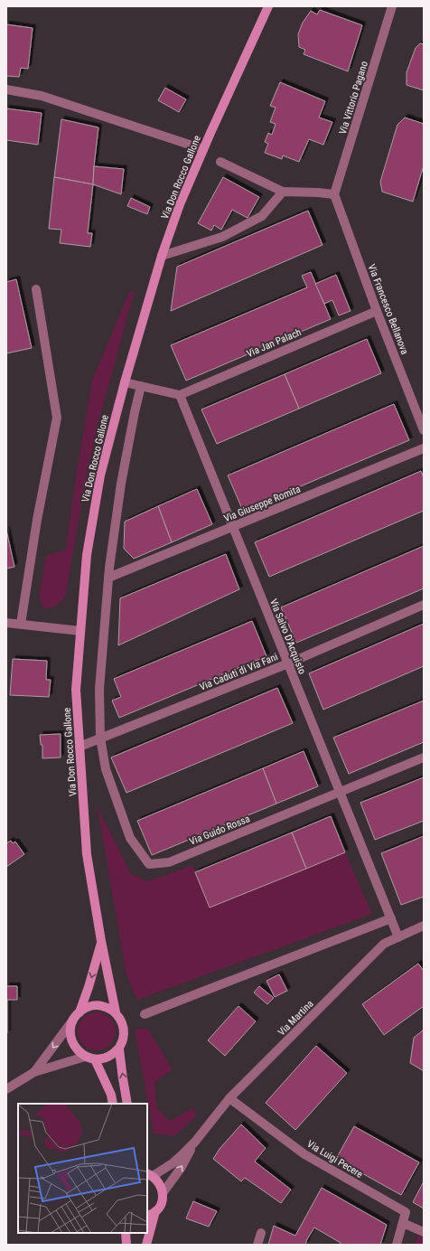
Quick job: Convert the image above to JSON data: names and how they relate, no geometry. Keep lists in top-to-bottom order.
{
  "streets": {
    "main road": ["Via Don Rocco Gallone"],
    "street": [
      "Via Vittorio Pagano",
      "Via Francesco Bellanova",
      "Via Jan Palach",
      "Via Giuseppe Romita",
      "Via Salvo D'Acquisto",
      "Via Caduti di Via Fani",
      "Via Guido Rossa",
      "Via Martina",
      "Via Luigi Pecere"
    ]
  },
  "crossings": [
    ["Via Vittorio Pagano", "Via Francesco Bellanova"],
    ["Via Don Rocco Gallone", "Via Caduti di Via Fani"],
    ["Via Francesco Bellanova", "Via Jan Palach"],
    ["Via Jan Palach", "Via Salvo D'Acquisto"],
    ["Via Giuseppe Romita", "Via Salvo D'Acquisto"],
    ["Via Salvo D'Acquisto", "Via Caduti di Via Fani"],
    ["Via Salvo D'Acquisto", "Via Guido Rossa"],
    ["Via Salvo D'Acquisto", "Via Martina"],
    ["Via Caduti di Via Fani", "Via Guido Rossa"],
    ["Via Martina", "Via Luigi Pecere"]
  ]
}
